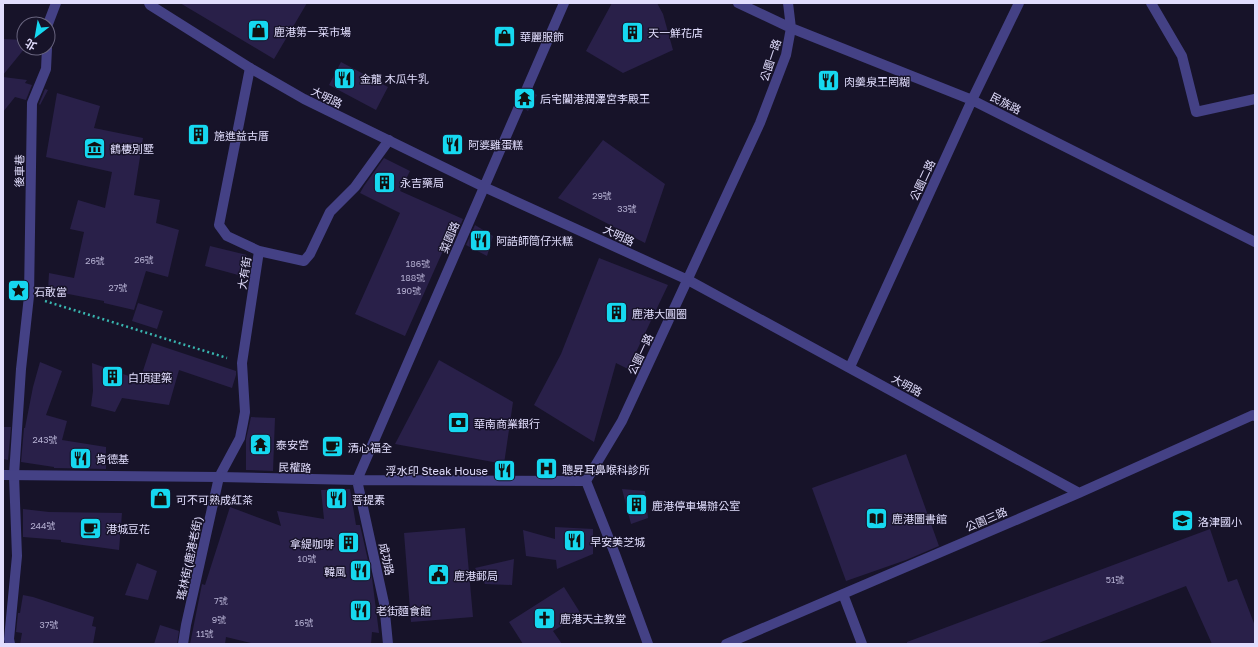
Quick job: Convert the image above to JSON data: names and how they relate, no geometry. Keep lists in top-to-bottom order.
{
  "streets": {
    "street": [
      "公園一路",
      "大明路",
      "民族路",
      "後車巷",
      "公園二路",
      "菜園路",
      "大有街",
      "民權路",
      "公園三路",
      "瑤林街(鹿港老街)",
      "成功路"
    ]
  },
  "crossings": [
    ["公園一路", "大明路"],
    ["公園一路", "民族路"],
    ["公園一路", "民權路"],
    ["大明路", "公園二路"],
    ["大明路", "菜園路"],
    ["大明路", "大有街"],
    ["大明路", "公園三路"],
    ["民族路", "公園二路"],
    ["後車巷", "民權路"],
    ["菜園路", "民權路"],
    ["菜園路", "成功路"],
    ["大有街", "民權路"],
    ["大有街", "瑤林街(鹿港老街)"],
    ["民權路", "瑤林街(鹿港老街)"],
    ["民權路", "成功路"]
  ],
  "places": {
    "shop": ["鹿港第一菜市場", "華麗服飾", "可不可熟成紅茶"],
    "building": [
      "天一鮮花店",
      "施進益古厝",
      "永吉藥局",
      "鹿港大圓圈",
      "白頂建築",
      "鹿港停車場辦公室",
      "拿緹咖啡"
    ],
    "restaurant": [
      "金龍 木瓜牛乳",
      "肉羹泉王罔糊",
      "阿婆雞蛋糕",
      "阿誥師筒仔米糕",
      "肯德基",
      "浮水印 Steak House",
      "菩提素",
      "早安美芝城",
      "韓風",
      "老街麵食館"
    ],
    "temple": ["后宅闔港潤澤宮李殿王", "泰安宮"],
    "museum": ["鶴棲別墅"],
    "place": ["石敢當"],
    "bank": ["華南商業銀行"],
    "cafe": ["清心福全", "港城豆花"],
    "hospital": ["聰昇耳鼻喉科診所"],
    "library": ["鹿港圖書館"],
    "school or university": ["洛津國小"],
    "public building": ["鹿港郵局"],
    "church": ["鹿港天主教堂"]
  },
  "house_numbers": [
    "29號",
    "33號",
    "26號",
    "26號",
    "186號",
    "188號",
    "27號",
    "190號",
    "243號",
    "244號",
    "10號",
    "51號",
    "7號",
    "9號",
    "16號",
    "37號",
    "11號"
  ],
  "north": "bottom left"
}
